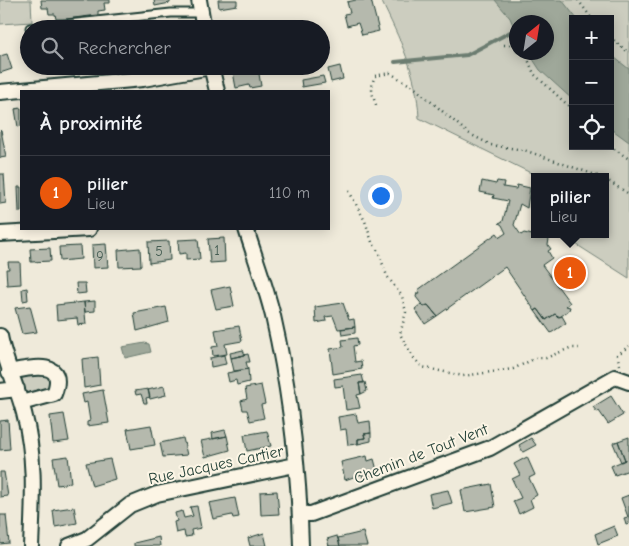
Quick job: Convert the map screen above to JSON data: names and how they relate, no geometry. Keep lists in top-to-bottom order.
{
  "streets": {
    "street": ["Chemin de Tout Vent", "Rue Jacques Cartier"]
  },
  "house_numbers": ["1", "5", "9"],
  "north": "top right",
  "page": {
    "map_buttons": ["+", "−"],
    "search": "Rechercher",
    "heading": "À proximité",
    "list": [
      {
        "mark": "1",
        "name": "pilier",
        "note": "Lieu",
        "value": "110 m"
      }
    ],
    "popup": ["pilier", "Lieu"],
    "pins": "1"
  }
}
